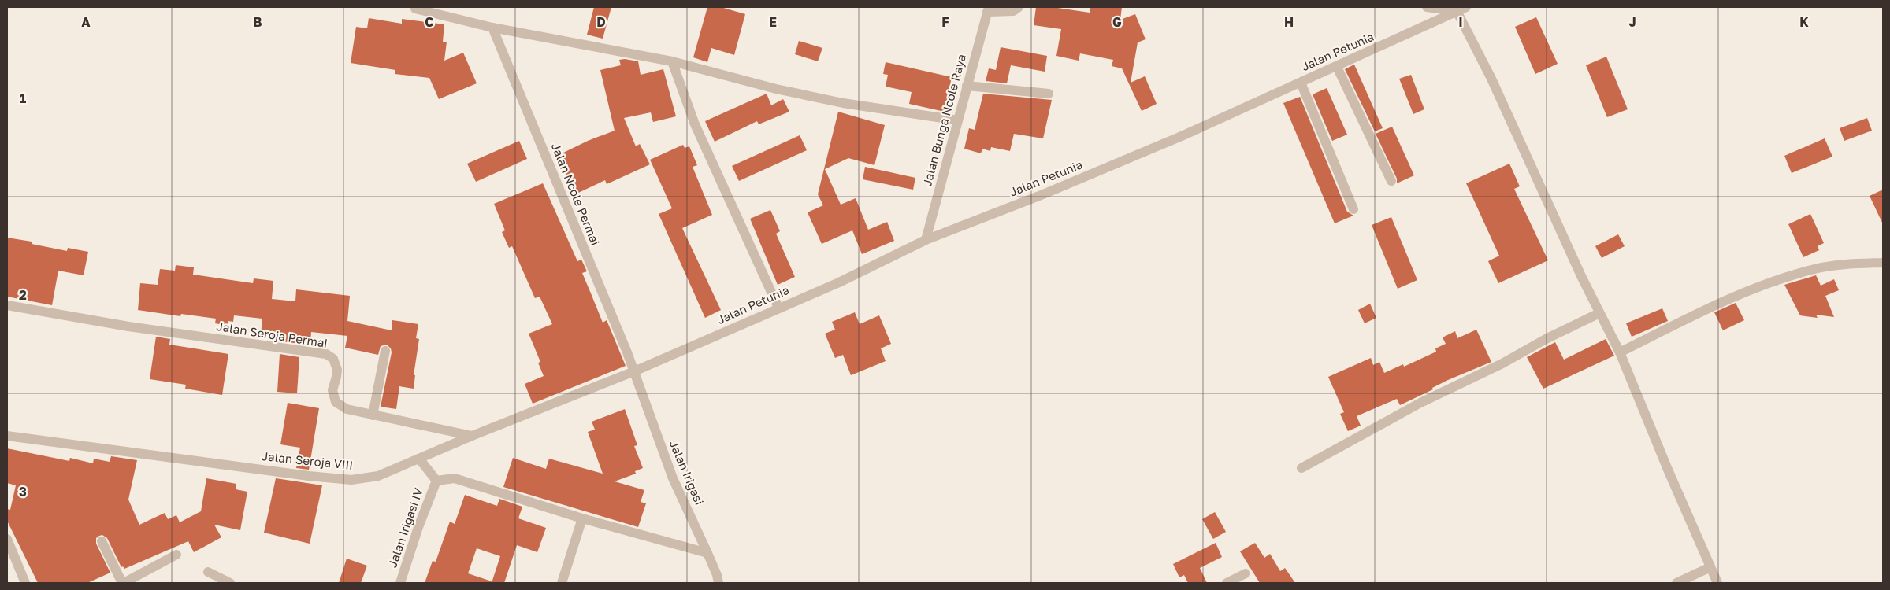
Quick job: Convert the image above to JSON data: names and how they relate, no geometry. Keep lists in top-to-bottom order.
{
  "streets": {
    "street": [
      "Jalan Petunia",
      "Jalan Bunga Ncole Raya",
      "Jalan Ncole Permai",
      "Jalan Seroja Permai",
      "Jalan Seroja VIII",
      "Jalan Irigasi",
      "Jalan Irigasi IV"
    ]
  },
  "crossings": [
    ["Jalan Petunia", "Jalan Bunga Ncole Raya"],
    ["Jalan Petunia", "Jalan Ncole Permai"],
    ["Jalan Petunia", "Jalan Seroja VIII"],
    ["Jalan Petunia", "Jalan Irigasi"],
    ["Jalan Ncole Permai", "Jalan Seroja VIII"],
    ["Jalan Ncole Permai", "Jalan Irigasi"],
    ["Jalan Seroja Permai", "Jalan Seroja VIII"],
    ["Jalan Seroja VIII", "Jalan Irigasi"]
  ],
  "grid": {
    "columns": [
      "A",
      "B",
      "C",
      "D",
      "E",
      "F",
      "G",
      "H",
      "I",
      "J",
      "K"
    ],
    "rows": ["1", "2", "3"]
  }
}
